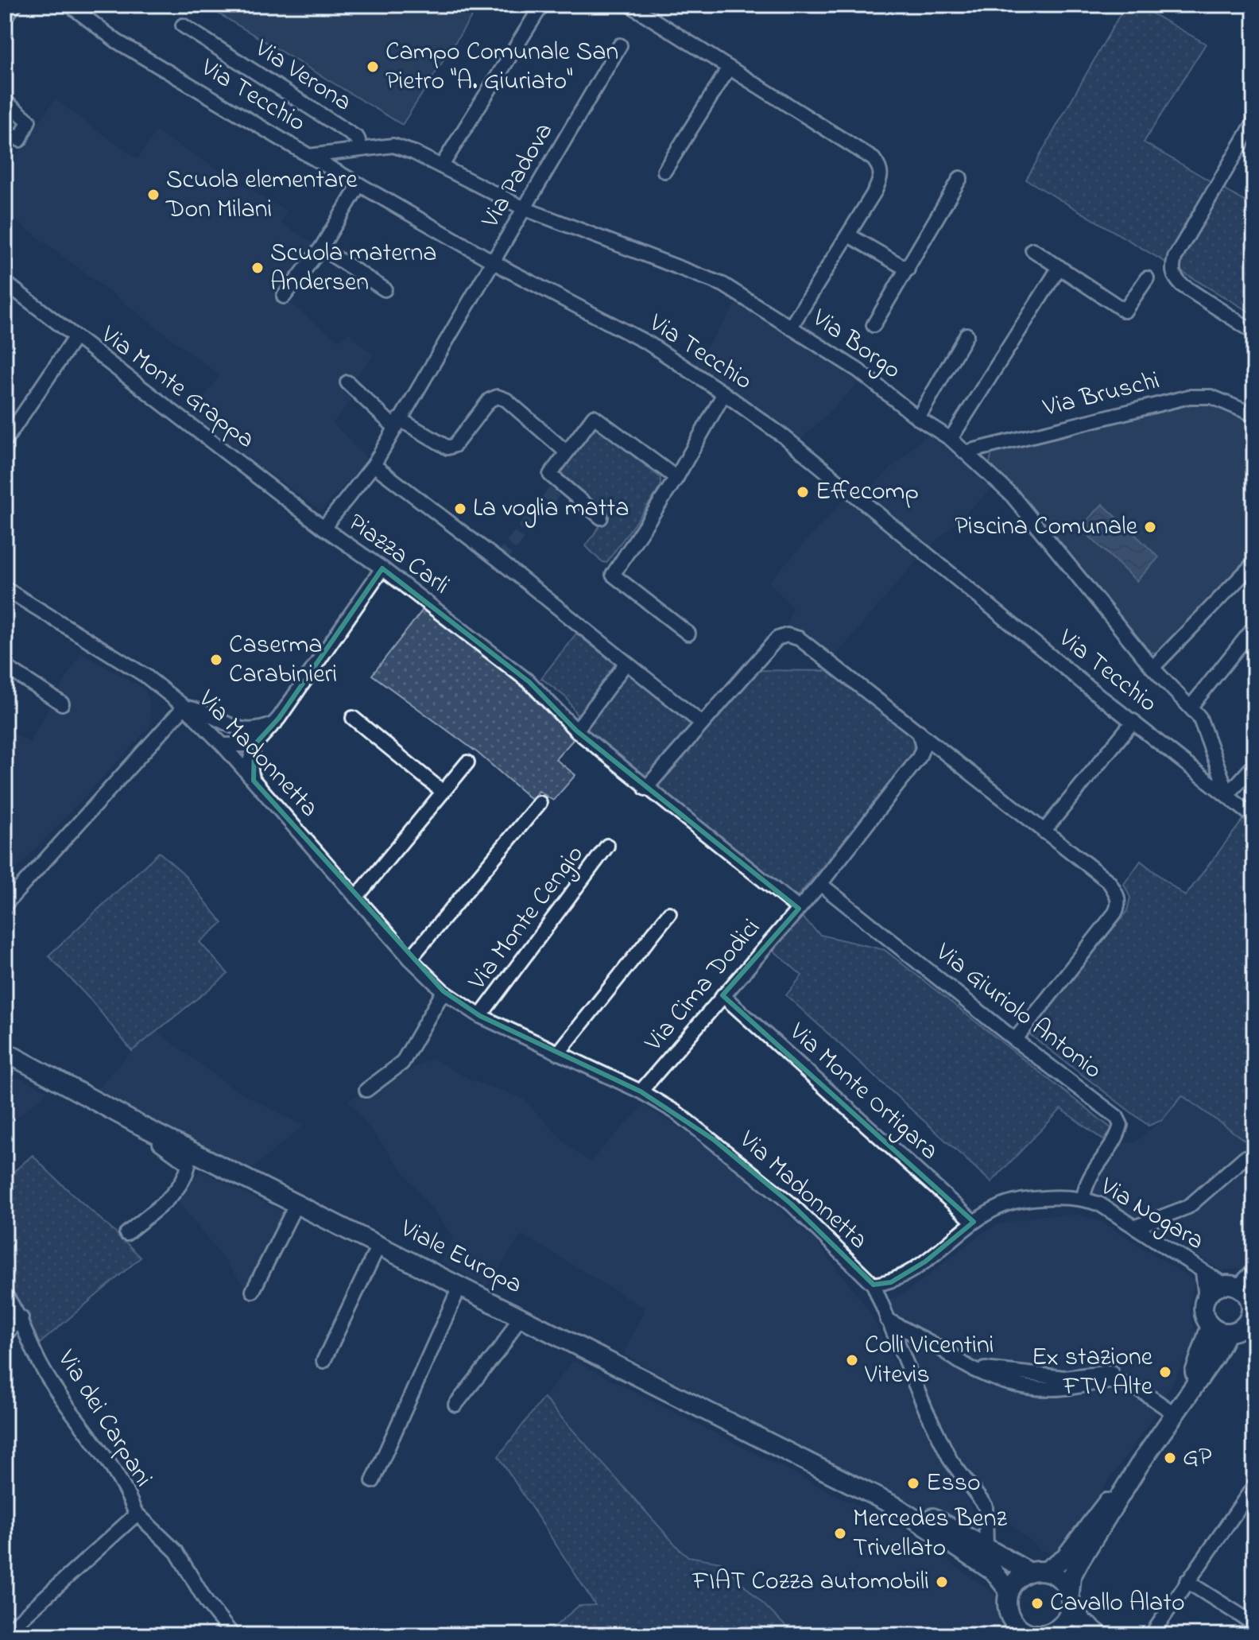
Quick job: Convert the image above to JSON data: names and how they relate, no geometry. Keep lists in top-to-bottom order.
{
  "streets": {
    "main road": ["Viale Europa"],
    "street": [
      "Via Verona",
      "Via Tecchio",
      "Via Padova",
      "Via Borgo",
      "Via Monte Grappa",
      "Via Bruschi",
      "Piazza Carli",
      "Via Madonnetta",
      "Via Monte Cengio",
      "Via Cima Dodici",
      "Via Giuriolo Antonio",
      "Via Monte Ortigara",
      "Via Nogara",
      "Via dei Carpani"
    ]
  },
  "crossings": [
    ["Via Verona", "Via Borgo"],
    ["Via Tecchio", "Via Padova"],
    ["Via Tecchio", "Via Borgo"],
    ["Via Padova", "Via Borgo"],
    ["Via Padova", "Piazza Carli"],
    ["Via Borgo", "Via Bruschi"],
    ["Via Monte Grappa", "Piazza Carli"],
    ["Piazza Carli", "Via Cima Dodici"],
    ["Via Madonnetta", "Via Monte Cengio"],
    ["Via Madonnetta", "Via Cima Dodici"],
    ["Via Madonnetta", "Via Nogara"],
    ["Via Madonnetta", "Viale Europa"],
    ["Via Cima Dodici", "Via Giuriolo Antonio"],
    ["Via Cima Dodici", "Via Monte Ortigara"],
    ["Via Giuriolo Antonio", "Via Nogara"],
    ["Via Monte Ortigara", "Via Nogara"]
  ],
  "places": [
    "Campo Comunale San Pietro \"A. Giuriato\"",
    "Scuola elementare Don Milani",
    "Scuola materna Andersen",
    "Effecomp",
    "La voglia matta",
    "Piscina Comunale",
    "Caserma Carabinieri",
    "Colli Vicentini Vitevis",
    "Ex stazione FTV Alte",
    "GP",
    "Esso",
    "Mercedes Benz Trivellato",
    "FIAT Cozza automobili",
    "Cavallo Alato"
  ]
}
